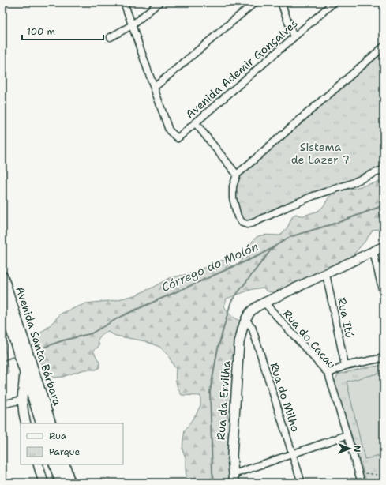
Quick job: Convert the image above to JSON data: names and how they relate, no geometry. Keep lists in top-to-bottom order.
{
  "streets": {
    "main road": ["Avenida Santa Bárbara"],
    "street": [
      "Avenida Ademir Gonçalves",
      "Rua Itú",
      "Rua do Cacau",
      "Rua do Milho",
      "Rua da Ervilha"
    ]
  },
  "crossings": [
    ["Rua Itú", "Rua da Ervilha"],
    ["Rua do Cacau", "Rua da Ervilha"],
    ["Rua do Milho", "Rua da Ervilha"]
  ],
  "water": ["Córrego do Molón"],
  "parks": ["Sistema de Lazer 7"],
  "legend": ["Rua", "Parque"],
  "scale_bar": "100 m",
  "north": "right"
}
